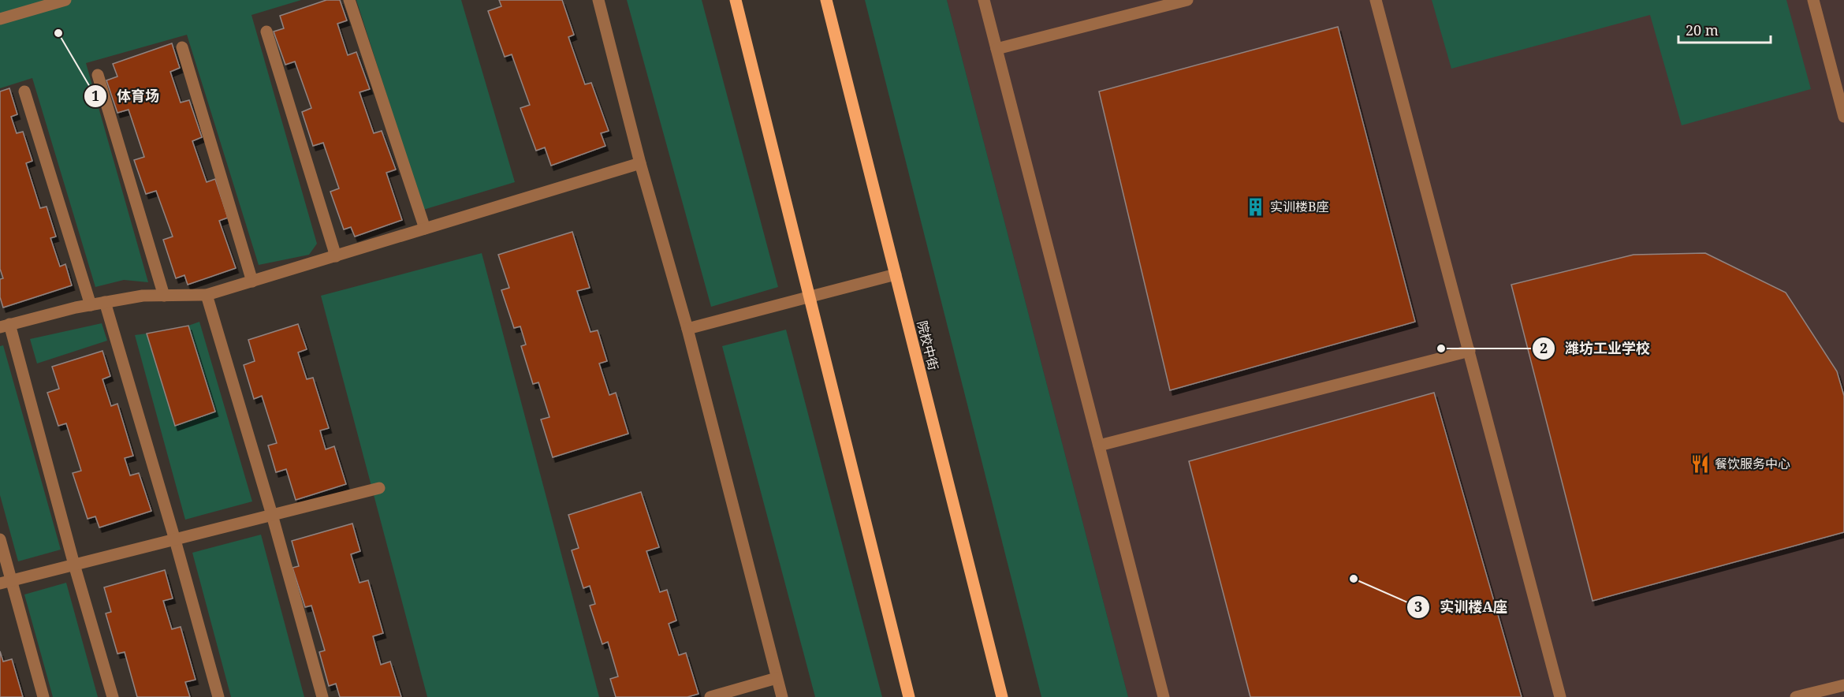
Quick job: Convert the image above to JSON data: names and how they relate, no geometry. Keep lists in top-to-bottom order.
{
  "streets": {
    "main road": ["院校中街"]
  },
  "places": {
    "other": ["体育场", "潍坊工业学校", "实训楼A座"],
    "building": ["实训楼B座"],
    "restaurant": ["餐饮服务中心"]
  },
  "scale_bar": "20 m"
}
